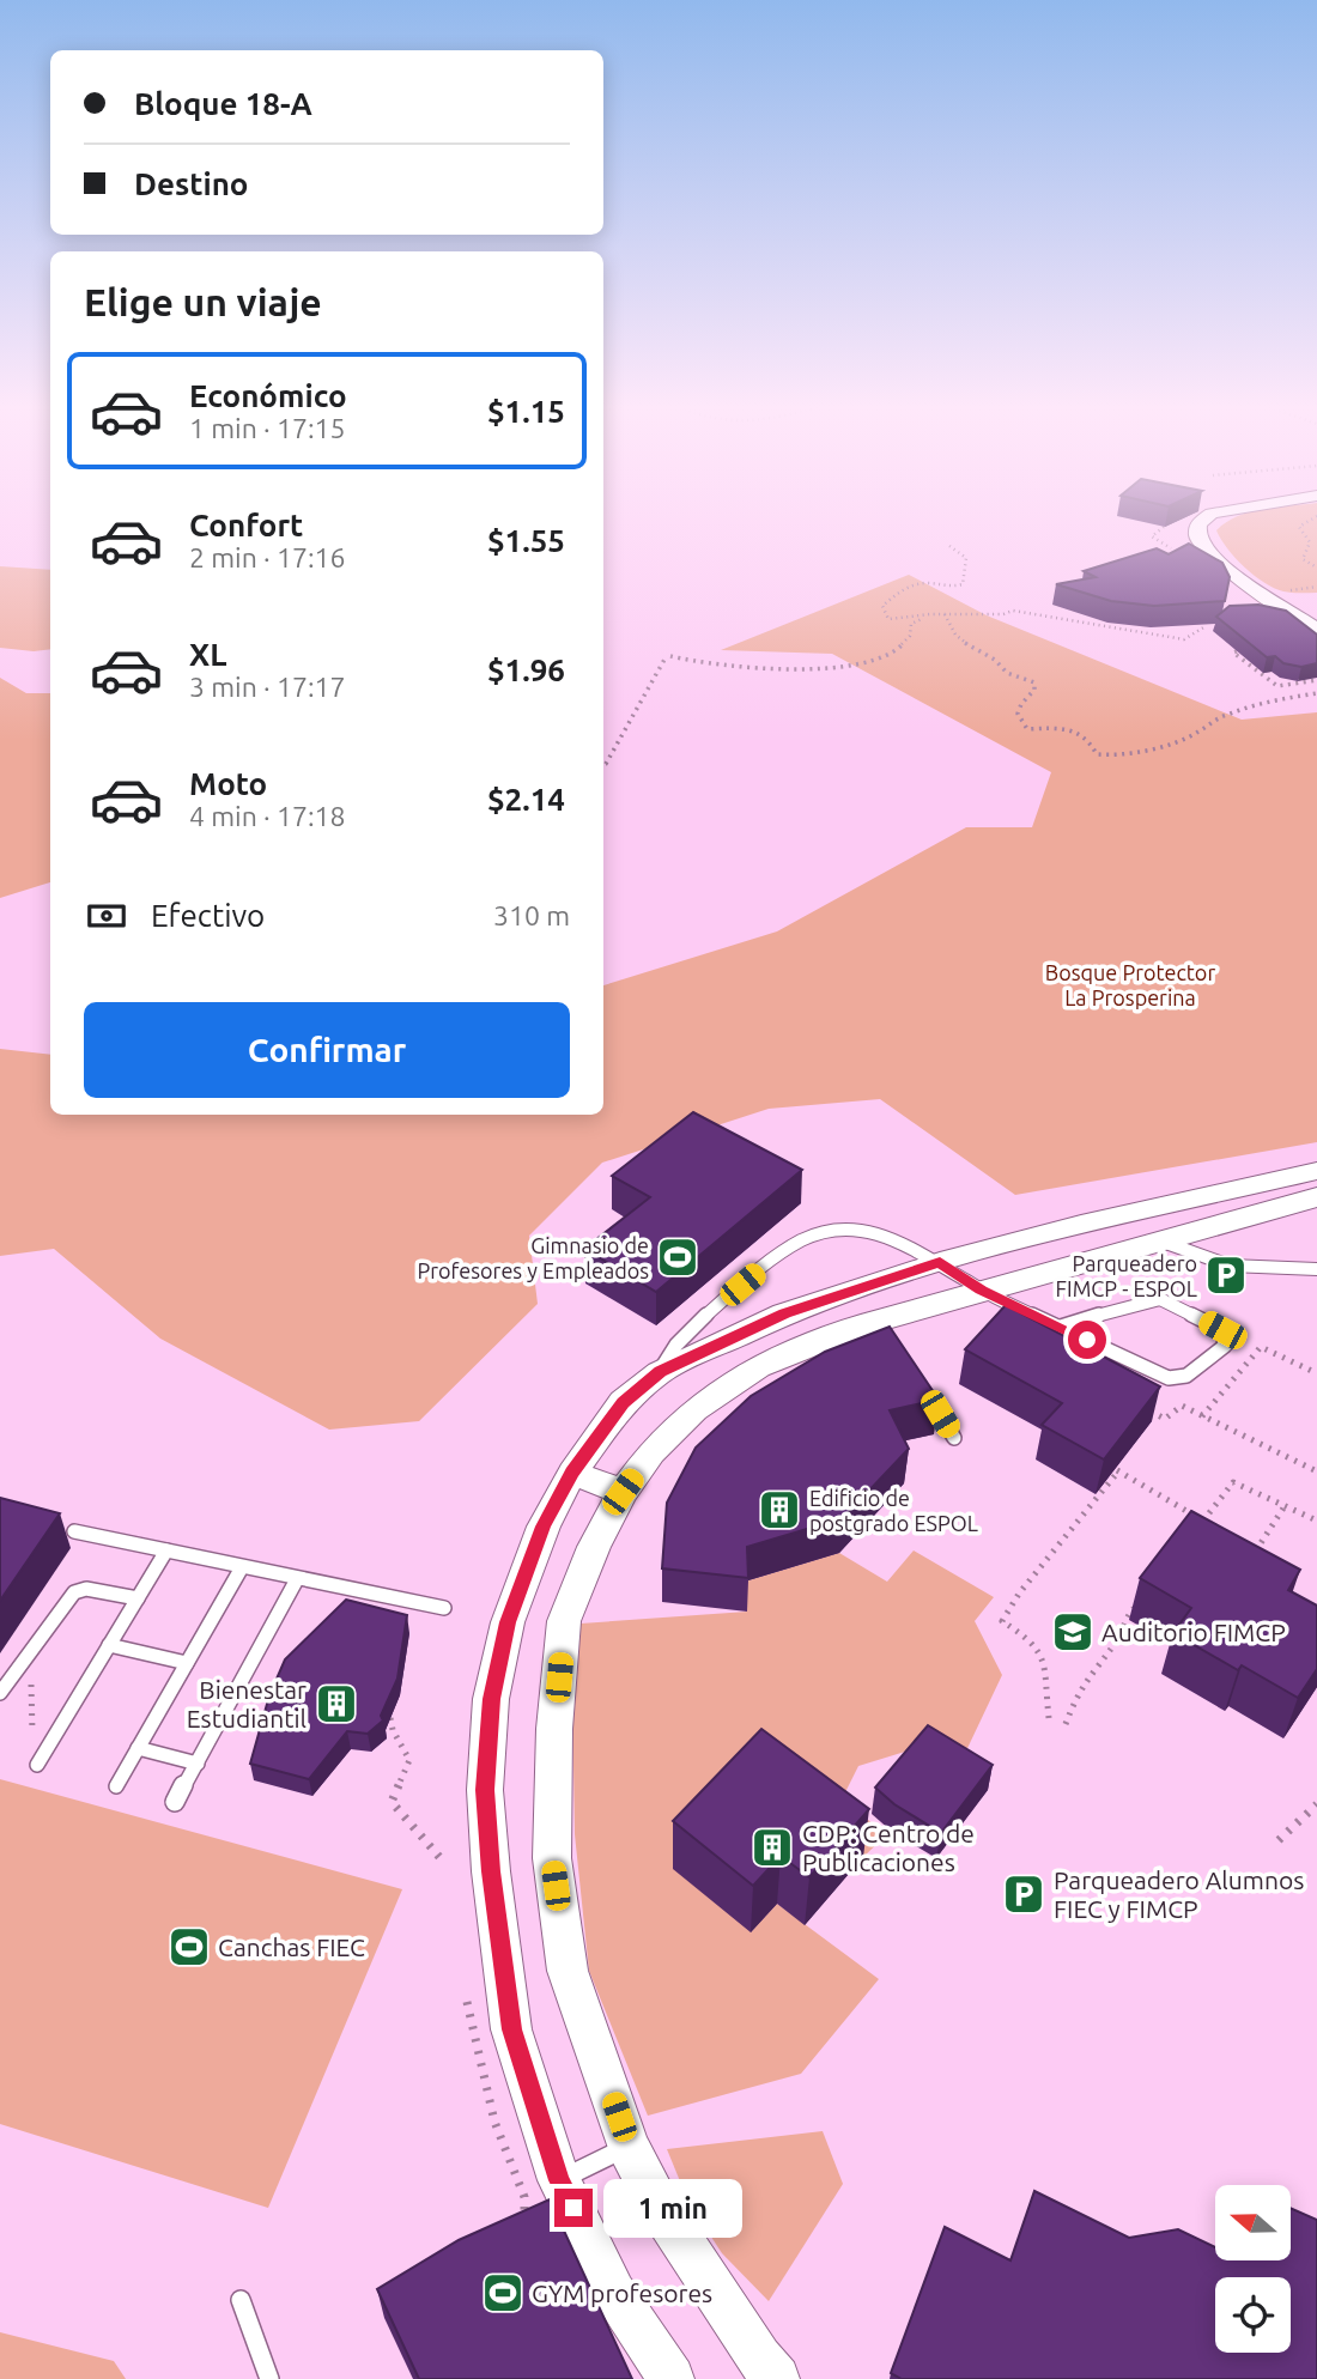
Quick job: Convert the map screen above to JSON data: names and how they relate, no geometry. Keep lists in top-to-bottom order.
{
  "parks": ["Bosque Protector La Prosperina"],
  "places": {
    "sports": ["Gimnasio de Profesores y Empleados", "Canchas FIEC", "GYM profesores"],
    "parking": ["Parqueadero FIMCP - ESPOL", "Parqueadero Alumnos FIEC y FIMCP"],
    "building": ["Edificio de postgrado ESPOL", "Bienestar Estudiantil", "CDP: Centro de Publicaciones"],
    "school or university": ["Auditorio FIMCP"]
  },
  "north": "left",
  "page": {
    "banner": ["Bloque 18-A", "Destino"],
    "heading": "Elige un viaje",
    "list": [
      {
        "name": "Económico",
        "note": "1 min · 17:15",
        "value": "$1.15"
      },
      {
        "name": "Confort",
        "note": "2 min · 17:16",
        "value": "$1.55"
      },
      {
        "name": "XL",
        "note": "3 min · 17:17",
        "value": "$1.96"
      },
      {
        "name": "Moto",
        "note": "4 min · 17:18",
        "value": "$2.14"
      }
    ],
    "pay": ["Efectivo", "310 m"],
    "buttons": "Confirmar",
    "bubble": "1 min"
  }
}
